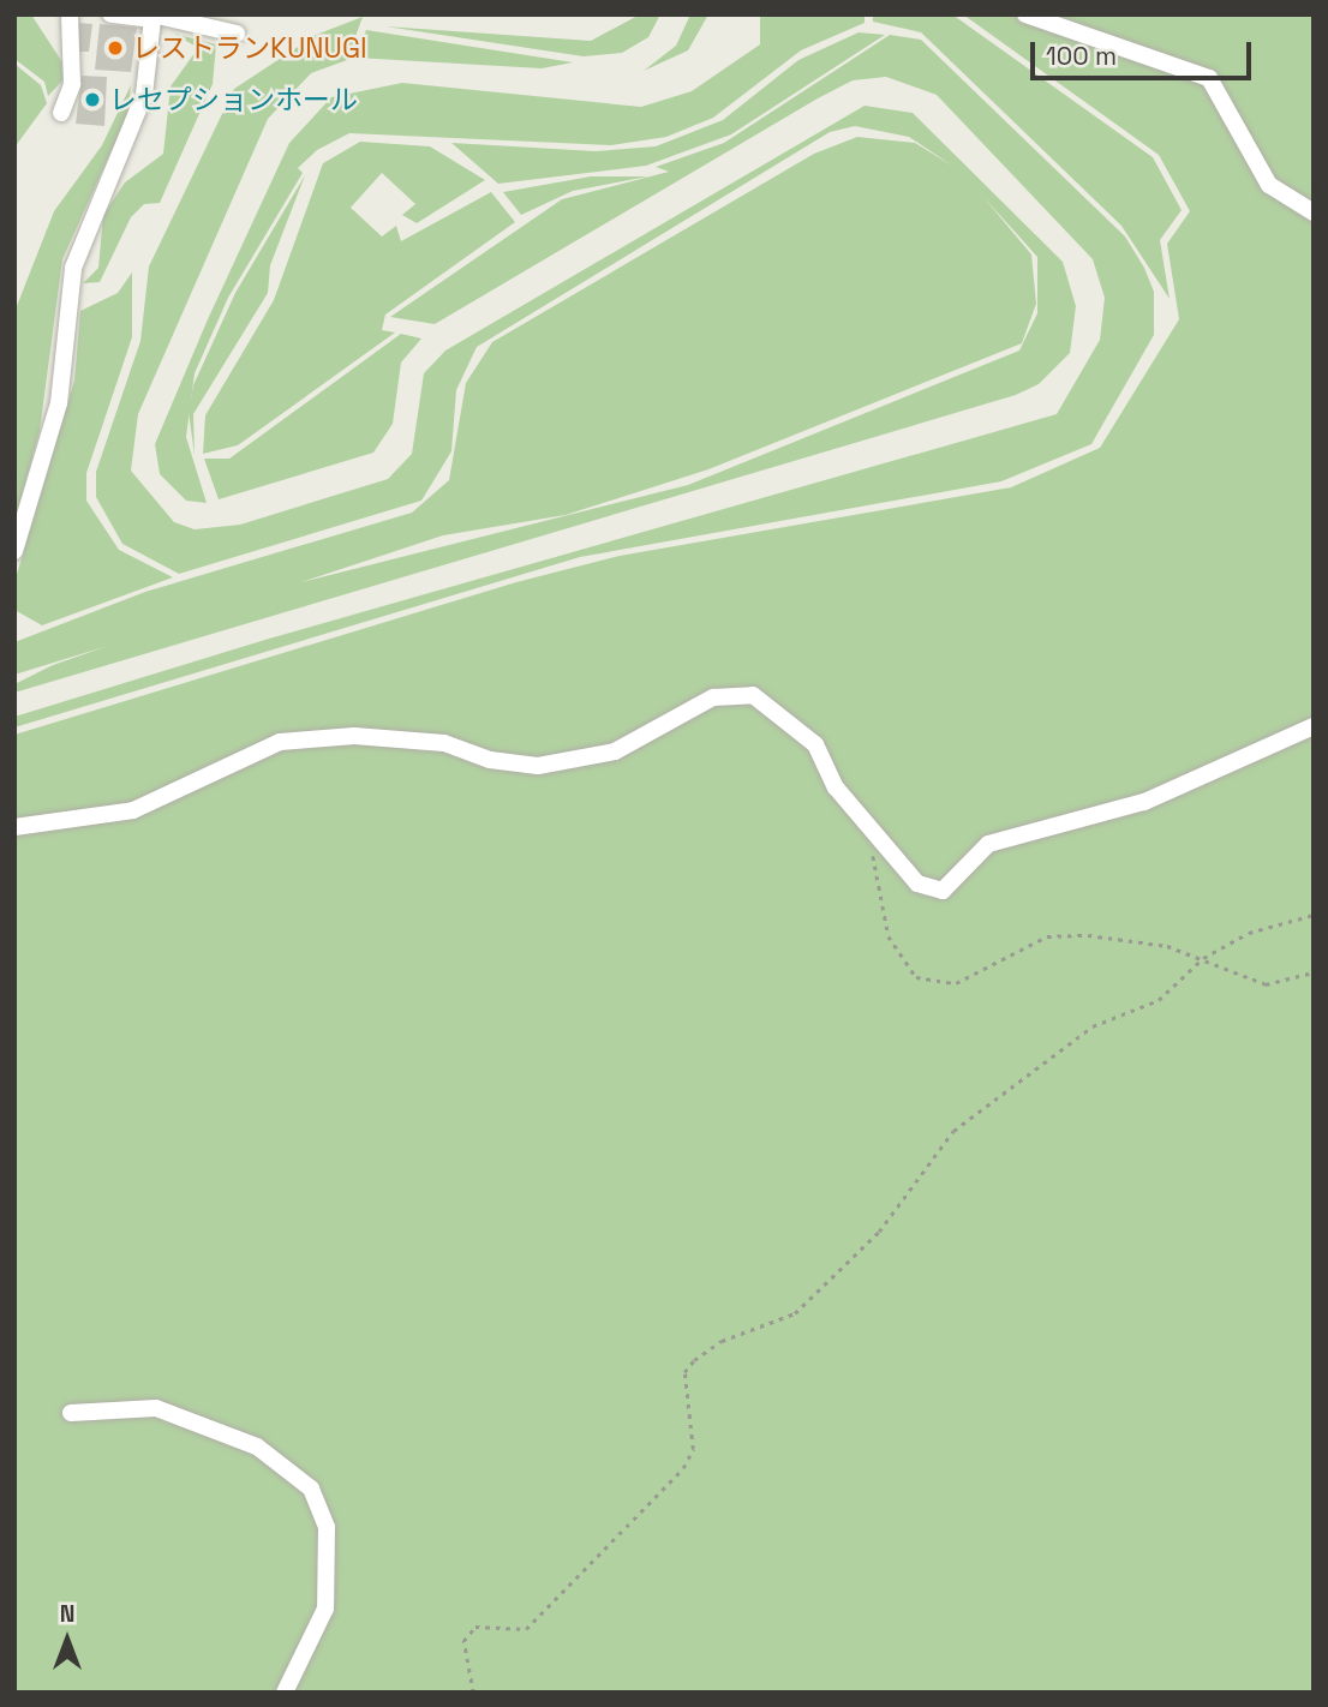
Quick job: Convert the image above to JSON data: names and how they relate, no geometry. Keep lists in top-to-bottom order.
{
  "places": ["レストランKUNUGI", "レセプションホール"],
  "scale_bar": "100 m",
  "north": "top"
}
